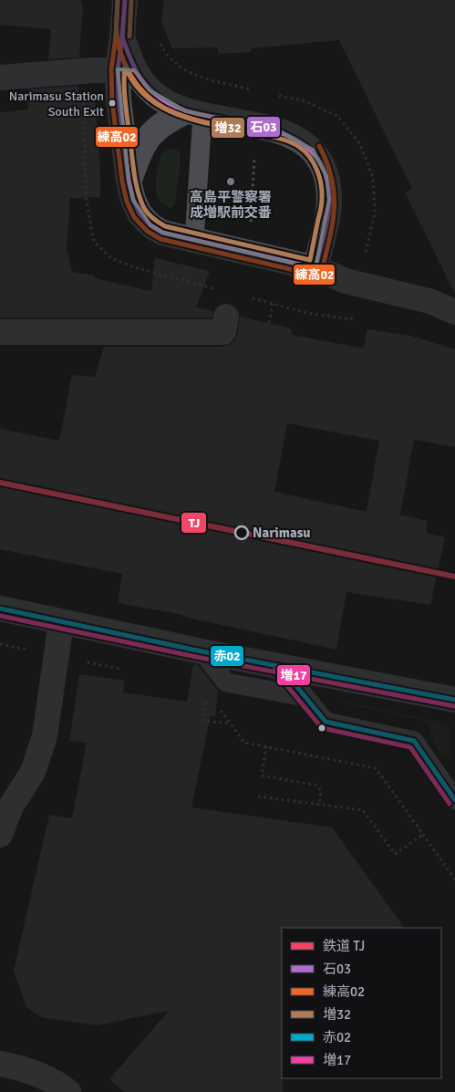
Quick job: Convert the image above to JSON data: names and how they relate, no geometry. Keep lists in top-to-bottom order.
{
  "places": ["Narimasu Station South Exit", "高島平警察署 成増駅前交番", "Narimasu"],
  "lines": [
    "transit line 石03",
    "transit line 練高02",
    "transit line 増32",
    "rail line TJ",
    "transit line 赤02",
    "transit line 増17"
  ],
  "legend": [
    "鉄道 TJ",
    "石03",
    "練高02",
    "増32",
    "赤02",
    "増17"
  ]
}
